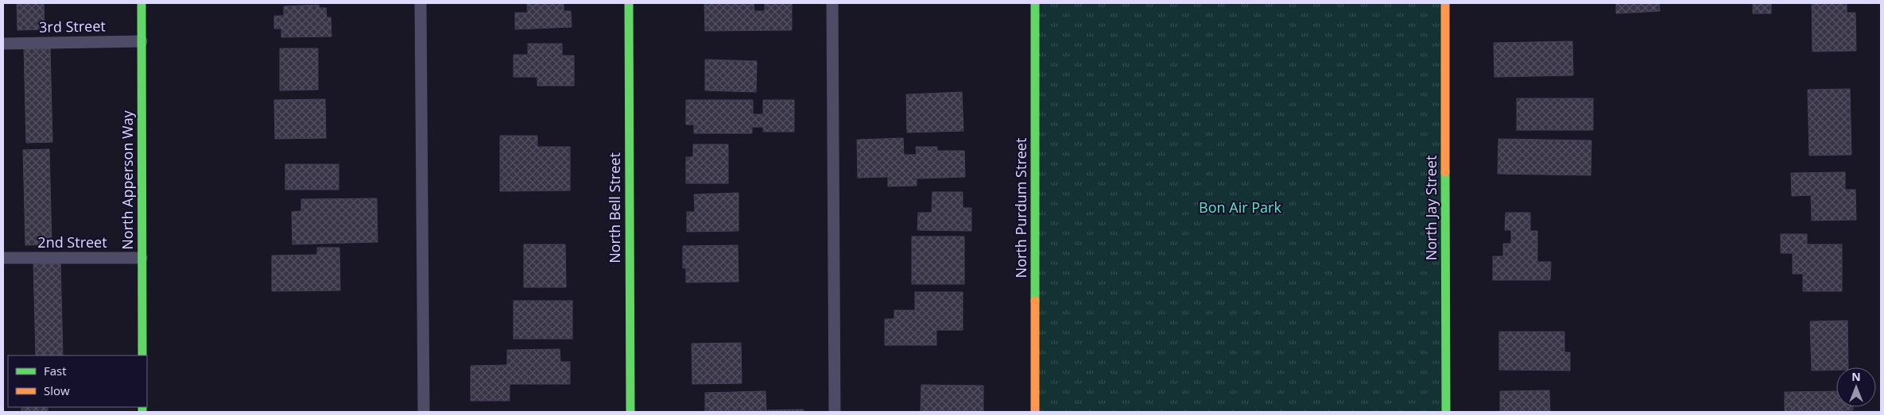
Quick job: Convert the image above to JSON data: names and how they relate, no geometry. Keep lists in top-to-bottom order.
{
  "streets": {
    "street": [
      "North Apperson Way",
      "North Bell Street",
      "North Purdum Street",
      "North Jay Street"
    ],
    "lane": ["3rd Street", "2nd Street"]
  },
  "crossings": [
    ["3rd Street", "North Apperson Way"],
    ["North Apperson Way", "2nd Street"]
  ],
  "parks": ["Bon Air Park"],
  "legend": ["Fast", "Slow"],
  "north": "top"
}
